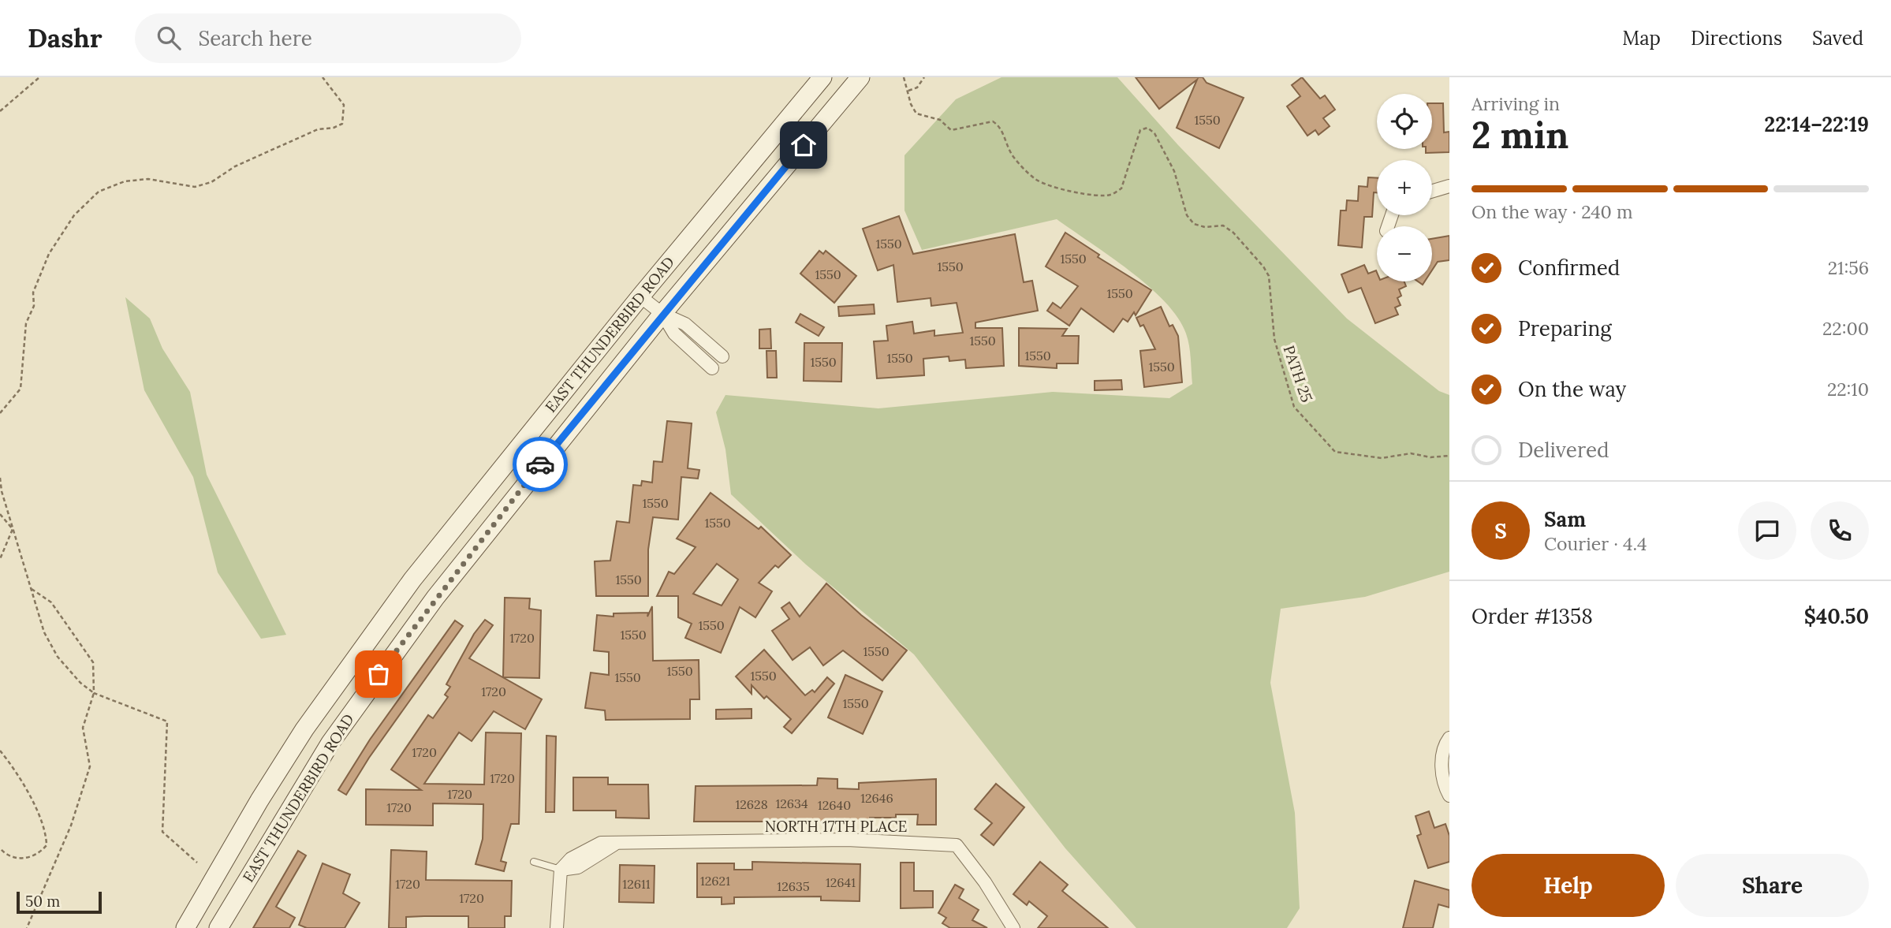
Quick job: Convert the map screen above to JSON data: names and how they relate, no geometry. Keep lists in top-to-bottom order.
{
  "streets": {
    "main road": ["EAST THUNDERBIRD ROAD"],
    "street": ["NORTH 17TH PLACE"],
    "path": ["PATH 25"]
  },
  "house_numbers": [
    "1550",
    "1550",
    "1550",
    "1550",
    "1550",
    "1550",
    "1550",
    "1550",
    "1550",
    "1550",
    "1550",
    "1550",
    "1550",
    "1550",
    "1550",
    "1550",
    "1720",
    "1550",
    "1550",
    "1550",
    "1550",
    "1720",
    "1550",
    "1720",
    "1720",
    "1720",
    "12646",
    "12634",
    "12628",
    "12640",
    "1720",
    "12621",
    "12641",
    "1720",
    "12611",
    "12635",
    "1720"
  ],
  "scale_bar": "50 m",
  "page": {
    "header": "Dashr",
    "search": "Search here",
    "nav": ["Map", "Directions", "Saved"],
    "heading": ["2 min", "Arriving in", "22:14–22:19"],
    "panel": [
      "Sam",
      "Courier · 4.4",
      "Order #1358",
      "$40.50"
    ],
    "map_buttons": ["+", "−"],
    "bar": "On the way · 240 m",
    "list": [
      ["Confirmed", "21:56"],
      ["Preparing", "22:00"],
      ["On the way", "22:10"],
      "Delivered"
    ],
    "round": "S",
    "buttons": ["Help", "Share"],
    "scale": "50 m"
  }
}
